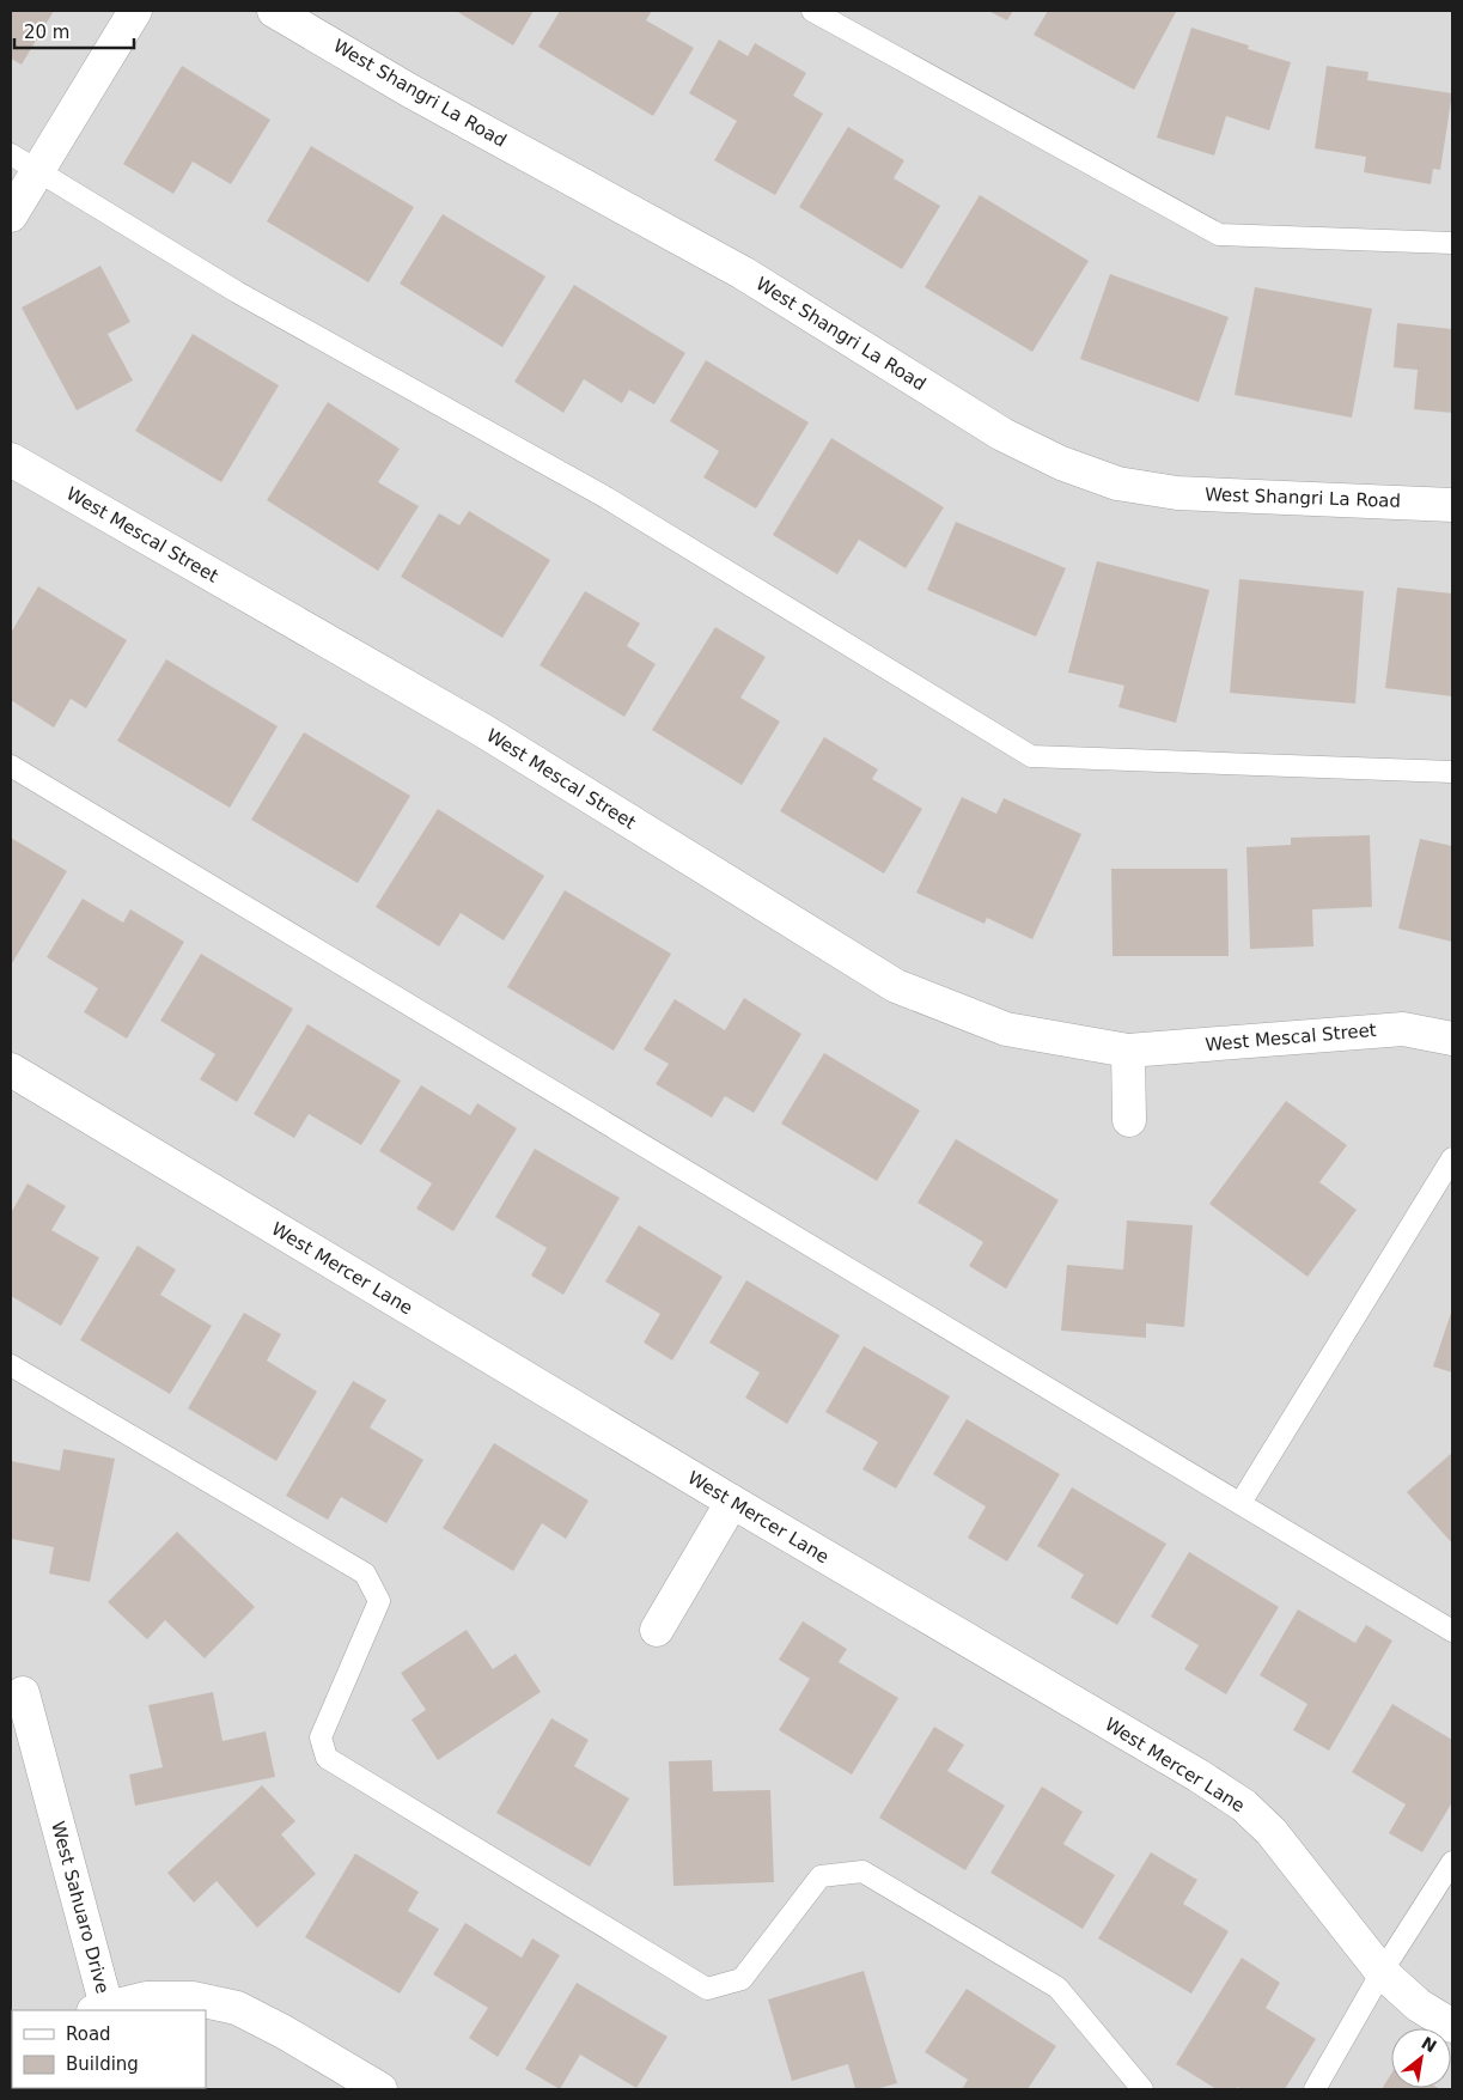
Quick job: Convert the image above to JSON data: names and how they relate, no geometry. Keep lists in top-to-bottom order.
{
  "streets": {
    "street": [
      "West Shangri La Road",
      "West Mescal Street",
      "West Mercer Lane",
      "West Sahuaro Drive"
    ]
  },
  "legend": ["Road", "Building"],
  "scale_bar": "20 m",
  "north": "top right"
}
